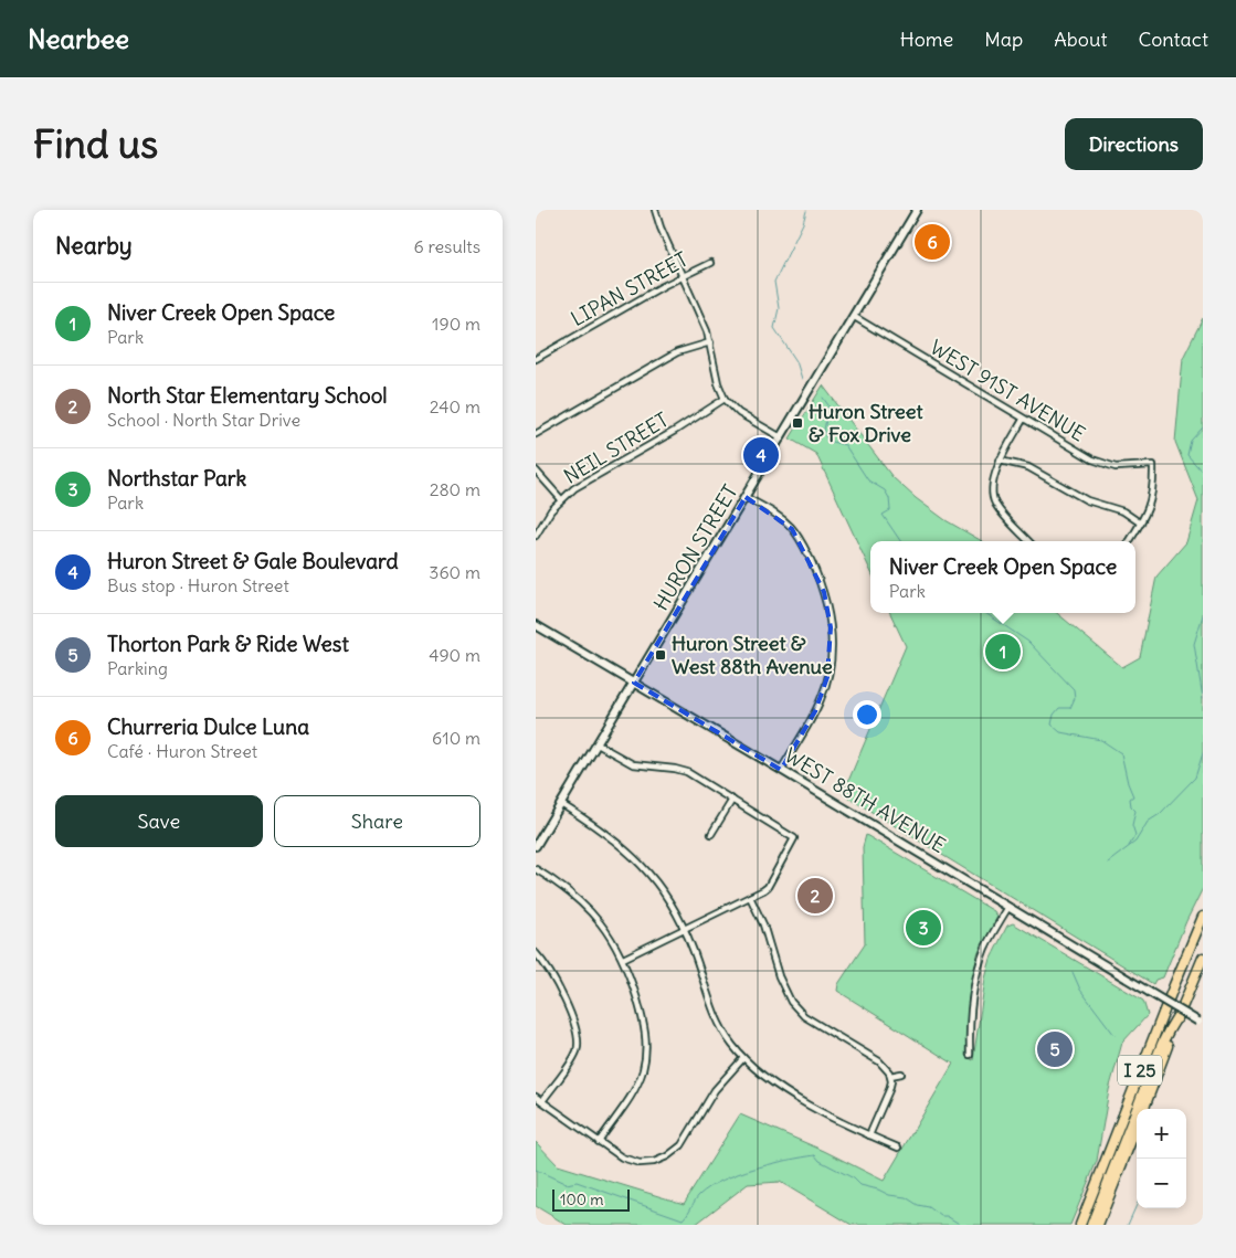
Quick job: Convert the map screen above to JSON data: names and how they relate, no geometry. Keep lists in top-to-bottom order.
{
  "streets": {
    "highway": ["I 25"],
    "main road": ["HURON STREET", "WEST 88TH AVENUE"],
    "street": ["LIPAN STREET", "WEST 91ST AVENUE", "NEIL STREET"]
  },
  "crossings": [
    ["WEST 91ST AVENUE", "HURON STREET"],
    ["HURON STREET", "WEST 88TH AVENUE"],
    ["WEST 88TH AVENUE", "I 25"]
  ],
  "places": {
    "transit": ["Huron Street & Fox Drive", "Huron Street & West 88th Avenue"]
  },
  "scale_bar": "100 m",
  "page": {
    "header": "Nearbee",
    "nav": [
      "Home",
      "Map",
      "About",
      "Contact"
    ],
    "buttons": [
      "Directions",
      ["Save", "Share"]
    ],
    "title": "Find us",
    "heading": ["Nearby", "6 results"],
    "pins": [
      "6",
      "4",
      "1",
      "2",
      "3",
      "5"
    ],
    "list": [
      {
        "mark": "1",
        "name": "Niver Creek Open Space",
        "note": "Park",
        "value": "190 m"
      },
      {
        "mark": "2",
        "name": "North Star Elementary School",
        "note": "School · North Star Drive",
        "value": "240 m"
      },
      {
        "mark": "3",
        "name": "Northstar Park",
        "note": "Park",
        "value": "280 m"
      },
      {
        "mark": "4",
        "name": "Huron Street & Gale Boulevard",
        "note": "Bus stop · Huron Street",
        "value": "360 m"
      },
      {
        "mark": "5",
        "name": "Thorton Park & Ride West",
        "note": "Parking",
        "value": "490 m"
      },
      {
        "mark": "6",
        "name": "Churreria Dulce Luna",
        "note": "Café · Huron Street",
        "value": "610 m"
      }
    ],
    "popup": ["Niver Creek Open Space", "Park"],
    "map_buttons": ["+", "−"],
    "scale": "100 m"
  }
}
